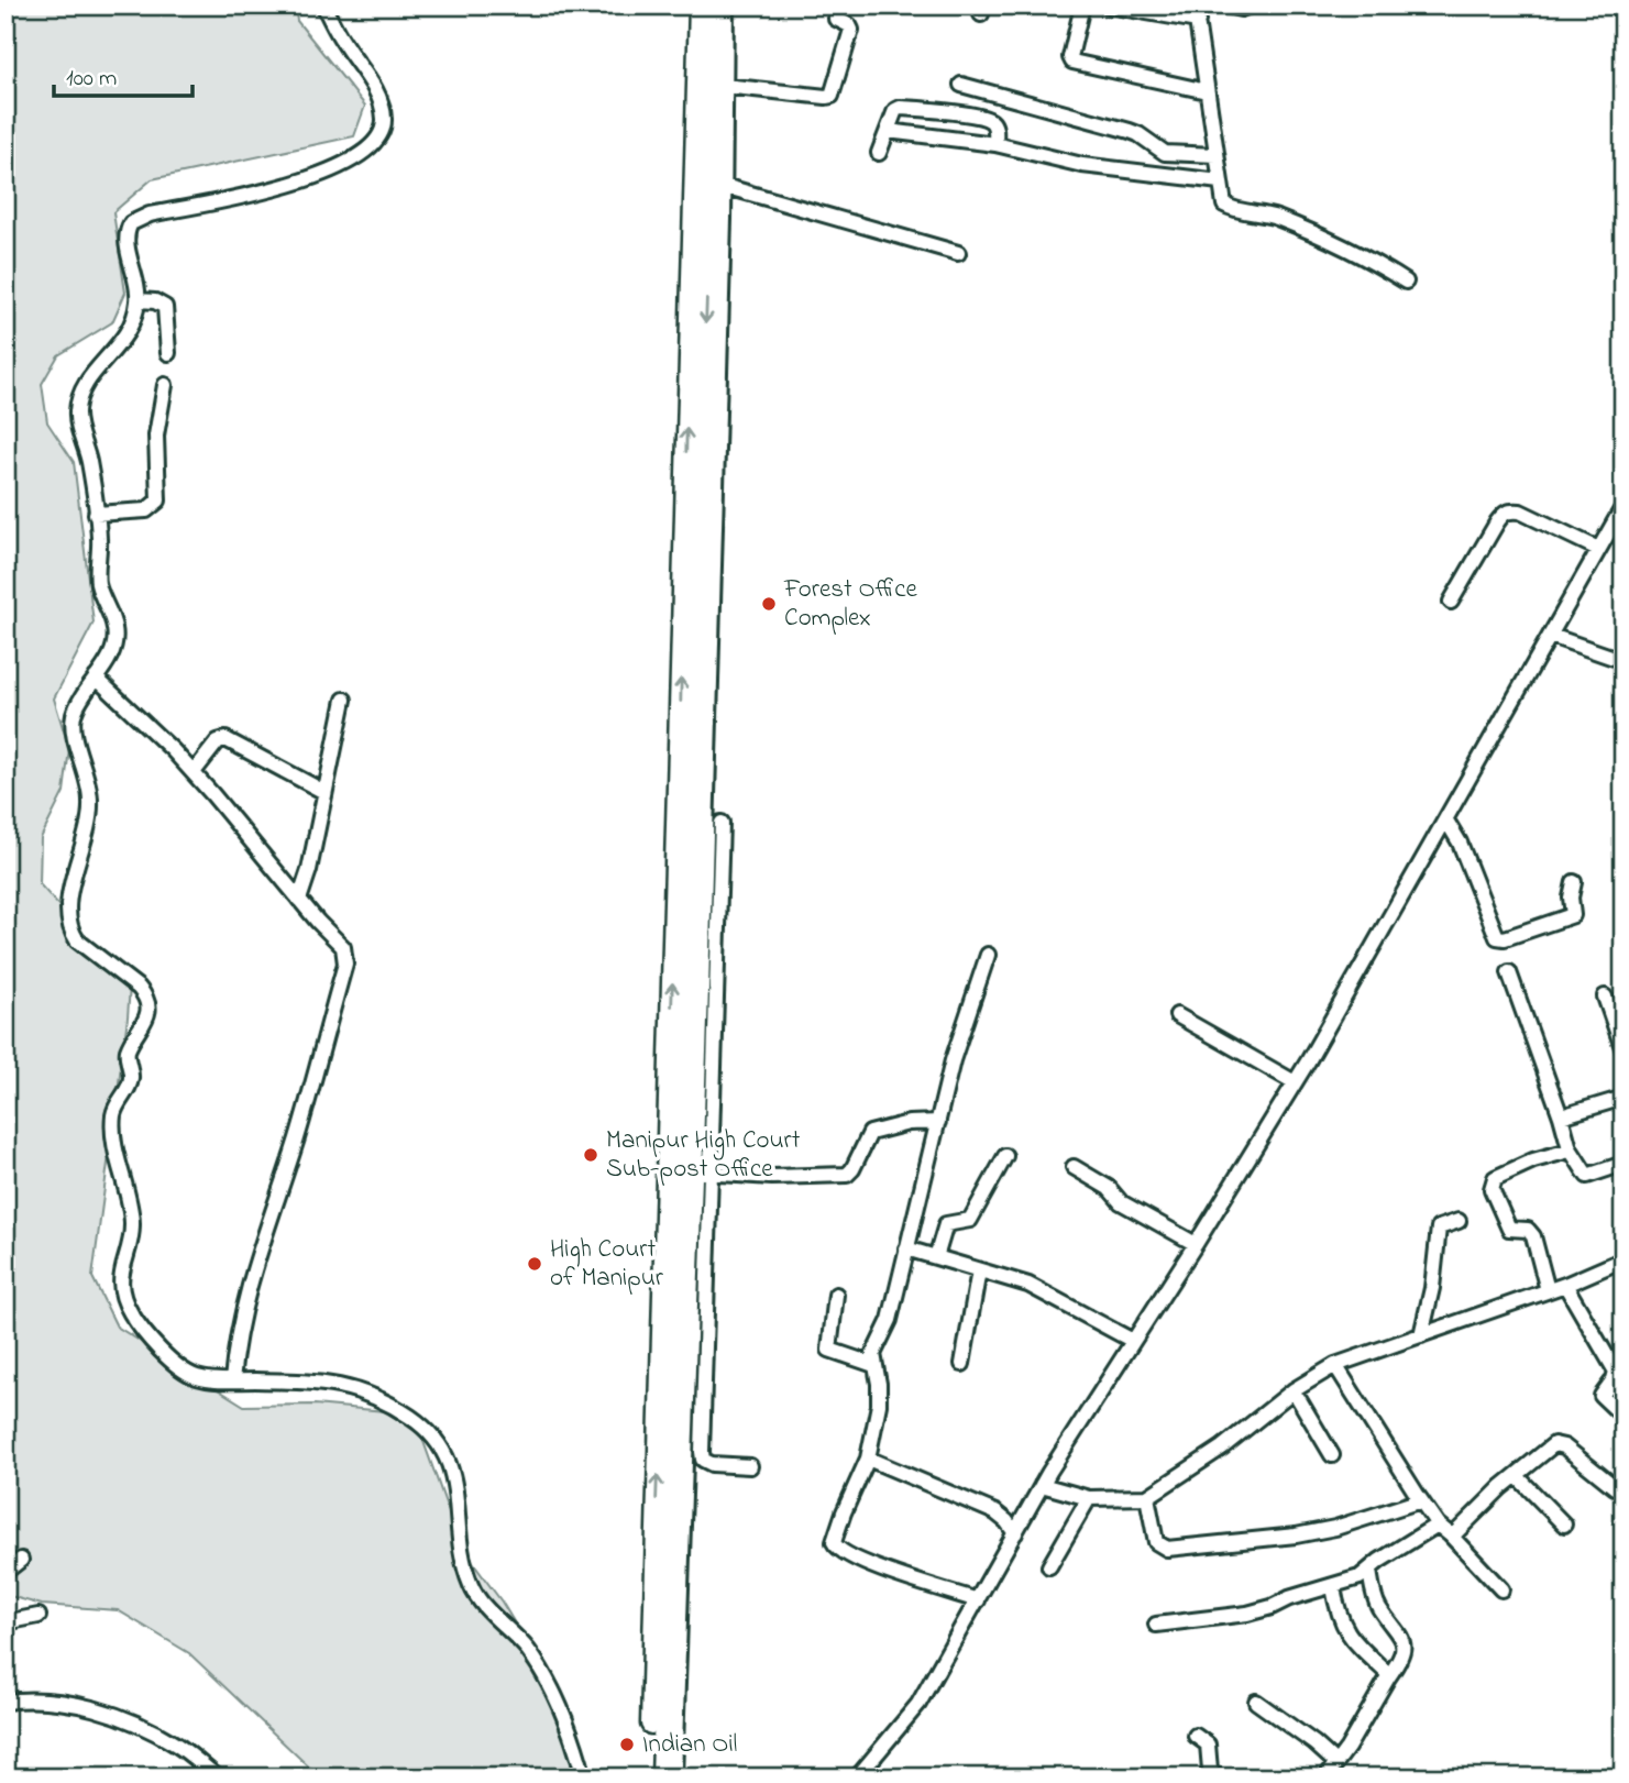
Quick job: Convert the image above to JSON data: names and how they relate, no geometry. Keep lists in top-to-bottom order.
{
  "places": [
    "Forest Office Complex",
    "Manipur High Court Sub-post Office",
    "High Court of Manipur",
    "Indian Oil"
  ],
  "scale_bar": "100 m"
}
